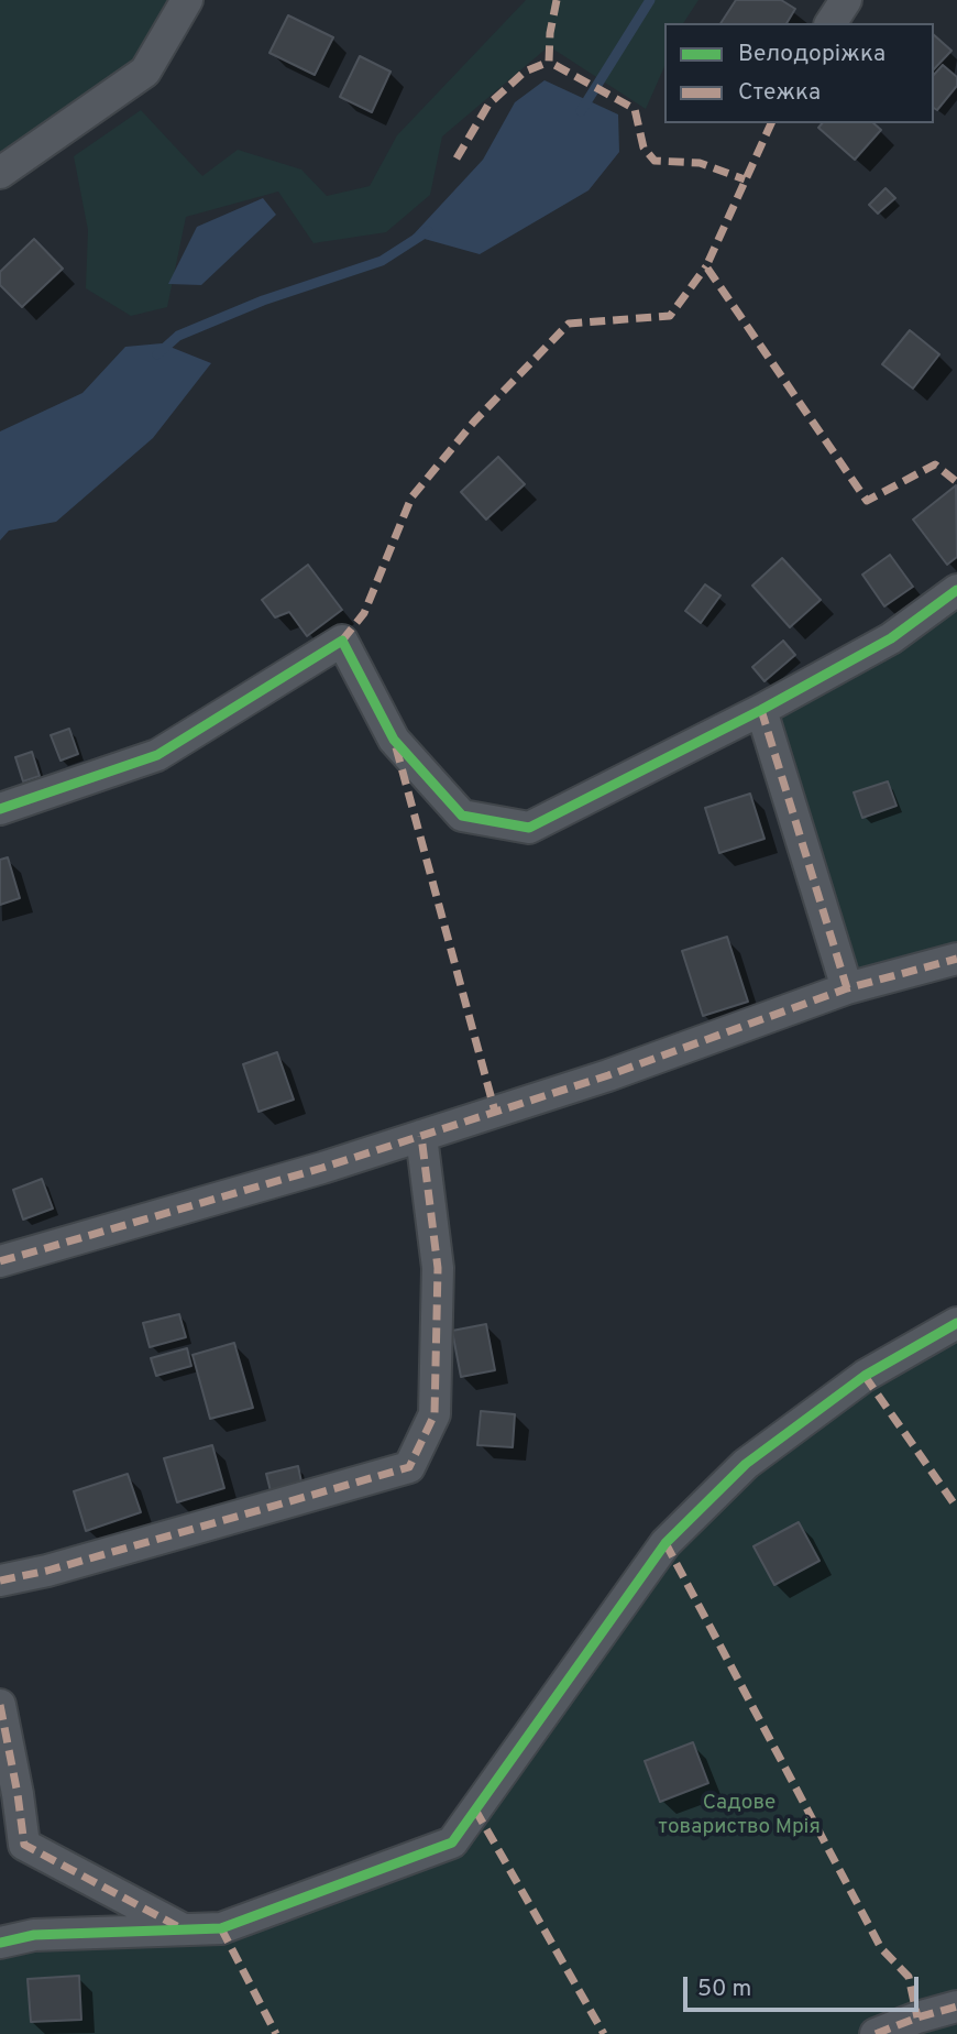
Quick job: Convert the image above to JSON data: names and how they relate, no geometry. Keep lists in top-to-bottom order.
{
  "parks": ["Садове товариство Мрія"],
  "legend": ["Велодоріжка", "Стежка"],
  "scale_bar": "50 m"
}
